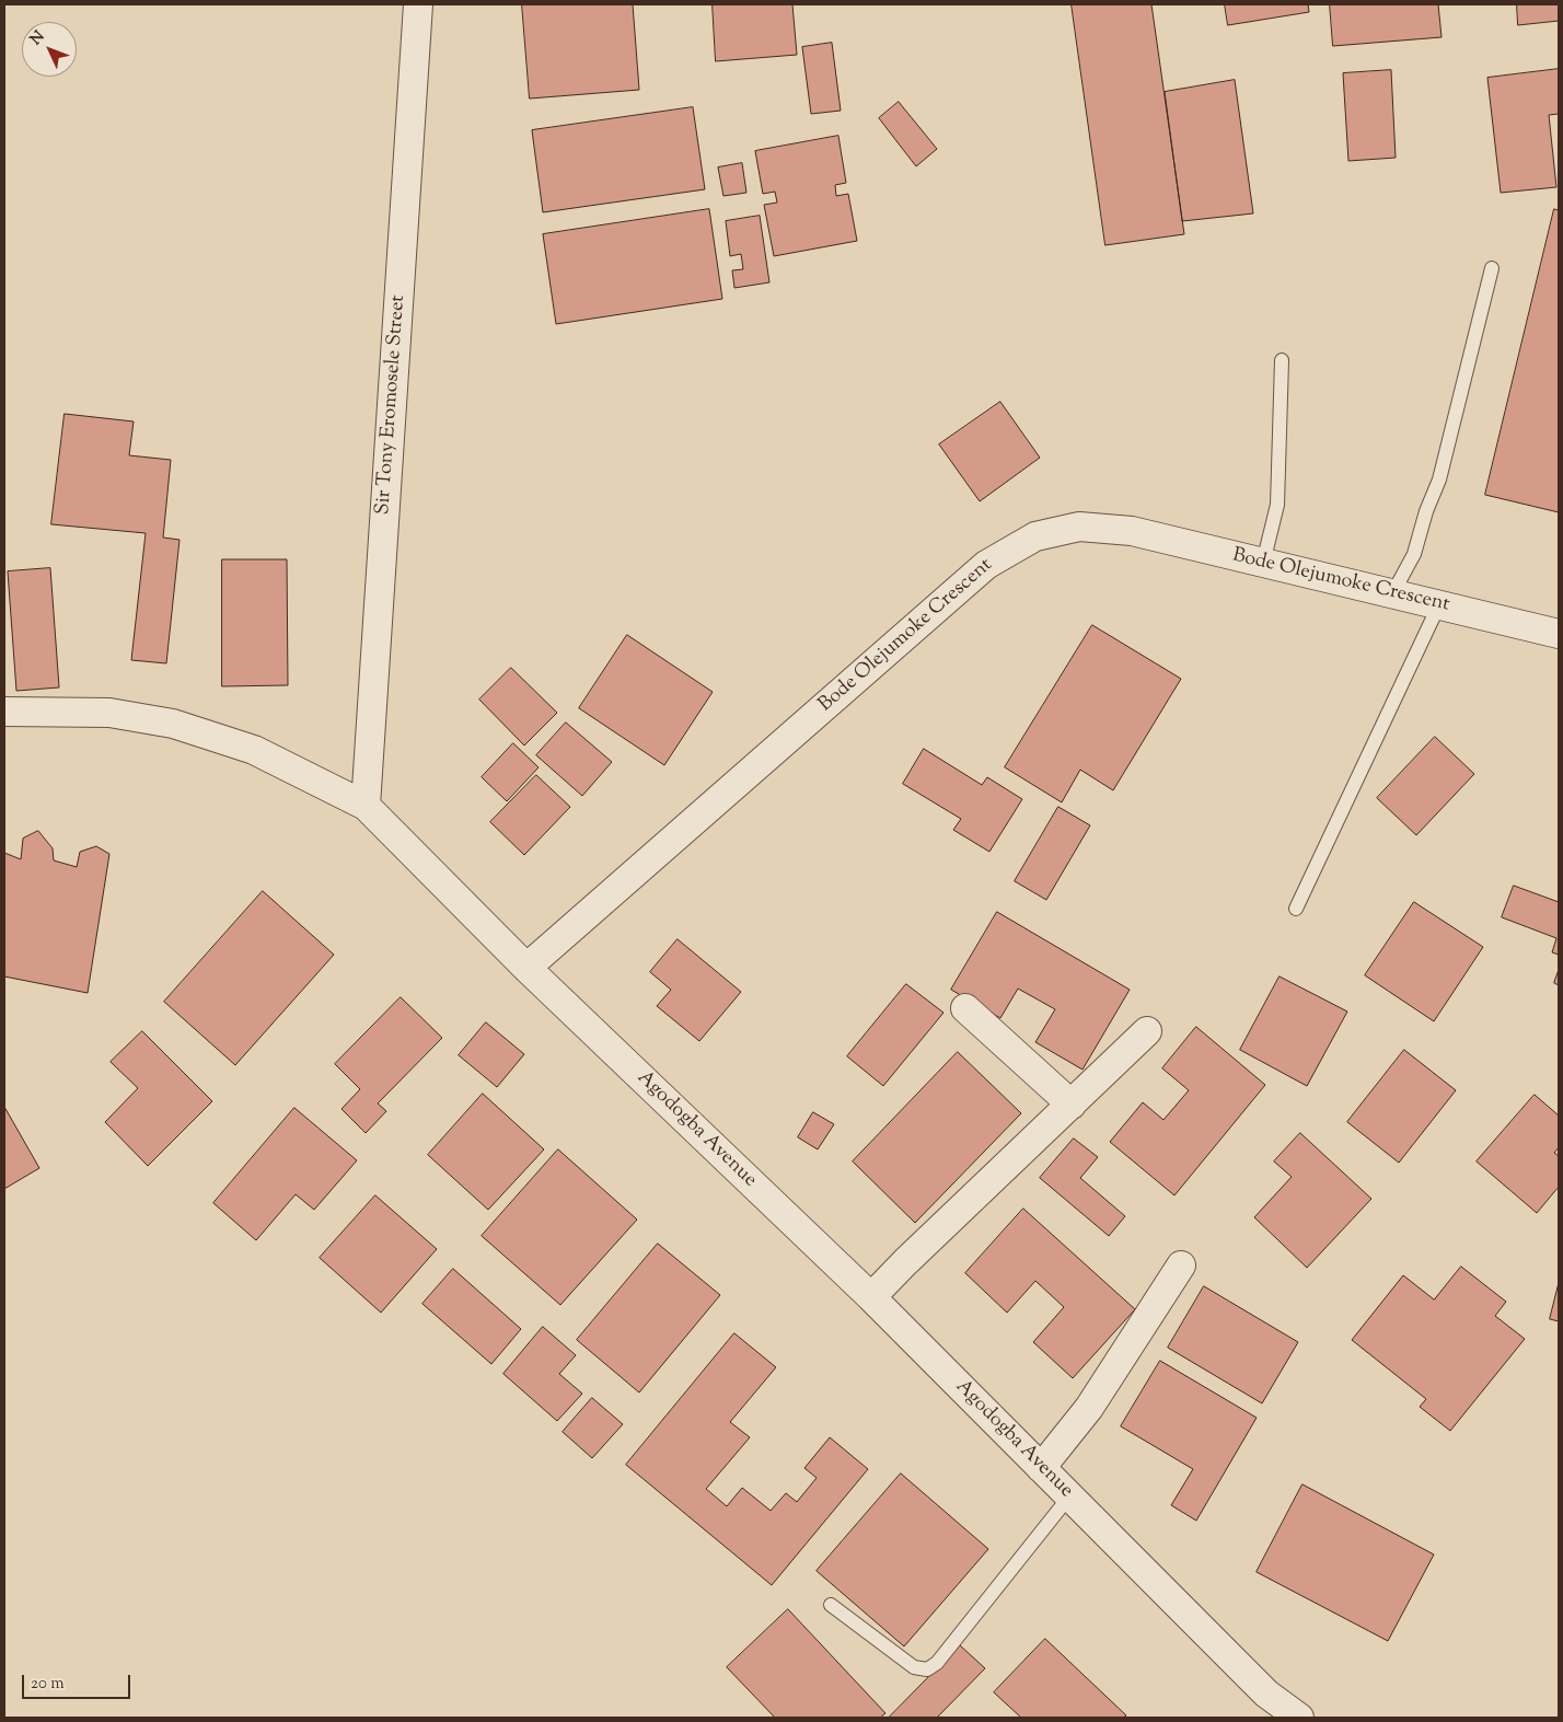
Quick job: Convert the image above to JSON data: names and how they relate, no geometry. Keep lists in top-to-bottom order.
{
  "streets": {
    "street": ["Sir Tony Eromosele Street", "Bode Olejumoke Crescent", "Agodogba Avenue"]
  },
  "crossings": [
    ["Sir Tony Eromosele Street", "Agodogba Avenue"],
    ["Bode Olejumoke Crescent", "Agodogba Avenue"]
  ],
  "scale_bar": "20 m",
  "north": "top left"
}
